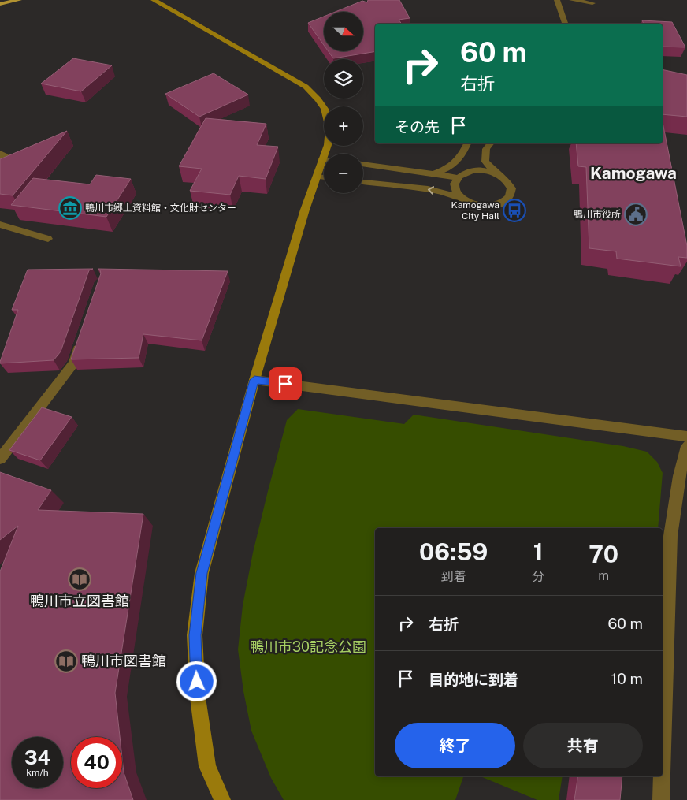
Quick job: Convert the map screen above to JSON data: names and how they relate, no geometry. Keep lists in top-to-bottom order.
{
  "districts": ["Kamogawa"],
  "parks": ["鴨川市30記念公園"],
  "places": {
    "museum": ["鴨川市郷土資料館・文化財センター"],
    "bus stop": ["Kamogawa City Hall"],
    "public building": ["鴨川市役所"],
    "library": ["鴨川市立図書館", "鴨川市図書館"]
  },
  "north": "right",
  "page": {
    "map_buttons": ["+", "−"],
    "turn": ["60 m", "右折"],
    "then": "その先",
    "eta": [
      "06:59",
      "到着",
      "1",
      "分",
      "70",
      "m"
    ],
    "list": [
      {
        "name": "右折",
        "value": "60 m"
      },
      {
        "name": "目的地に到着",
        "value": "10 m"
      }
    ],
    "buttons": ["終了", "共有"],
    "speed": "34 km/h",
    "limit": "40"
  }
}
